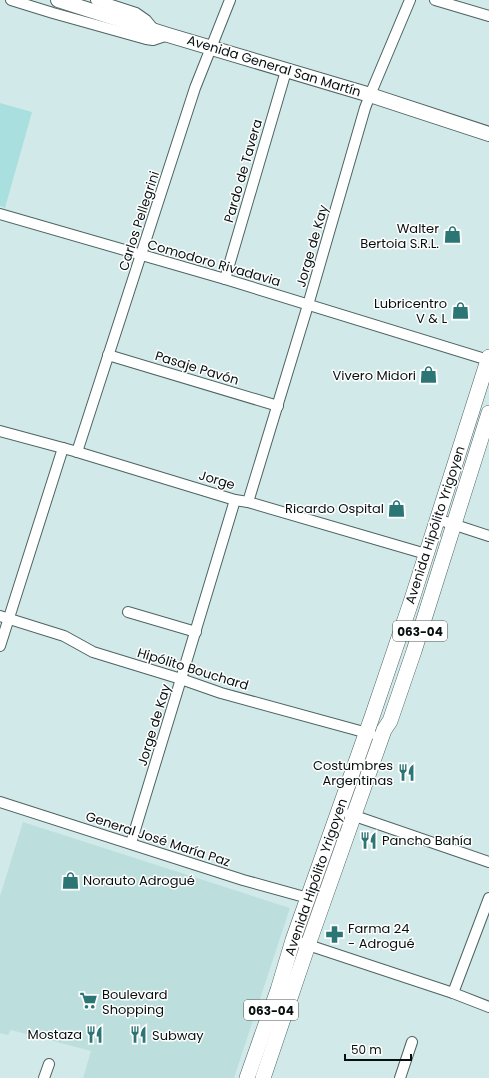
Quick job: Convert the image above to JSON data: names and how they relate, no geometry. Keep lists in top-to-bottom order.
{
  "streets": {
    "main road": ["Avenida General San Martín", "Avenida Hipólito Yrigoyen", "063-04"],
    "street": [
      "Pardo de Tavera",
      "Carlos Pellegrini",
      "Jorge de Kay",
      "Comodoro Rivadavia",
      "Pasaje Pavón",
      "Jorge",
      "Hipólito Bouchard",
      "General José María Paz"
    ]
  },
  "crossings": [
    ["Avenida General San Martín", "Pardo de Tavera"],
    ["Avenida General San Martín", "Carlos Pellegrini"],
    ["Avenida General San Martín", "Jorge de Kay"],
    ["Pardo de Tavera", "Comodoro Rivadavia"],
    ["Carlos Pellegrini", "Comodoro Rivadavia"],
    ["Carlos Pellegrini", "Pasaje Pavón"],
    ["Carlos Pellegrini", "Jorge"],
    ["Jorge de Kay", "Comodoro Rivadavia"],
    ["Jorge de Kay", "Pasaje Pavón"],
    ["Jorge de Kay", "Jorge"],
    ["Jorge de Kay", "Hipólito Bouchard"],
    ["Jorge de Kay", "General José María Paz"],
    ["Comodoro Rivadavia", "Avenida Hipólito Yrigoyen"],
    ["Jorge", "Avenida Hipólito Yrigoyen"],
    ["Avenida Hipólito Yrigoyen", "Hipólito Bouchard"],
    ["Avenida Hipólito Yrigoyen", "General José María Paz"]
  ],
  "places": {
    "shop": [
      "Walter Bertoia S.R.L.",
      "Lubricentro V & L",
      "Vivero Midori",
      "Ricardo Ospital",
      "Norauto Adrogué"
    ],
    "restaurant": [
      "Costumbres Argentinas",
      "Pancho Bahía",
      "Mostaza",
      "Subway"
    ],
    "pharmacy": ["Farma 24 - Adrogué"],
    "supermarket": ["Boulevard Shopping"]
  },
  "scale_bar": "50 m"
}
